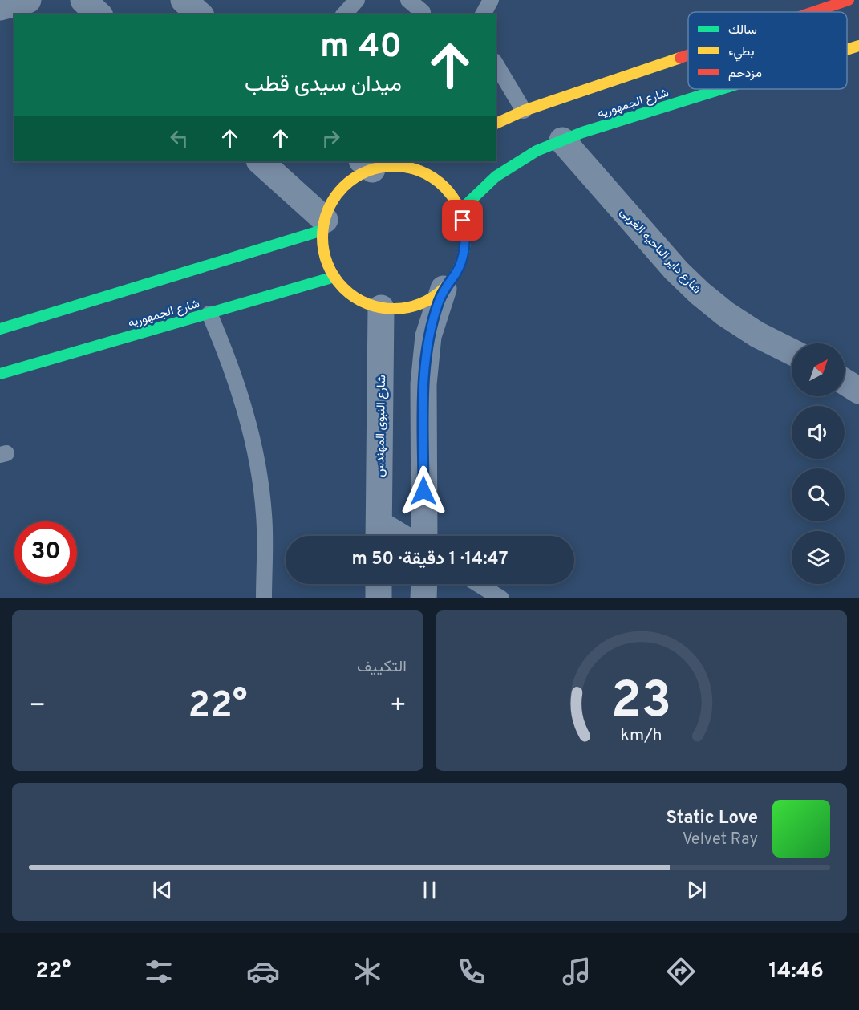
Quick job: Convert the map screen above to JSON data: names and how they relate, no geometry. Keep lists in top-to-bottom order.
{
  "streets": {
    "street": ["شارع الجمهوريه", "شارع داير الناحيه الغربى", "شارع النبوى المهندس"]
  },
  "crossings": [
    ["شارع الجمهوريه", "شارع داير الناحيه الغربى"],
    ["شارع الجمهوريه", "شارع النبوى المهندس"]
  ],
  "legend": ["سالك", "بطيء", "مزدحم"],
  "north": "top right",
  "page": {
    "turn": ["40 m", "ميدان سيدى قطب"],
    "limit": "30",
    "trip": "14:47 · 1 دقيقة · 50 m",
    "tile": "التكييف",
    "heat": ["−", "22°", "+"],
    "song": ["Static Love", "Velvet Ray"],
    "tabs": ["14:46", "22°"],
    "gauge": ["23", "km/h"]
  }
}
